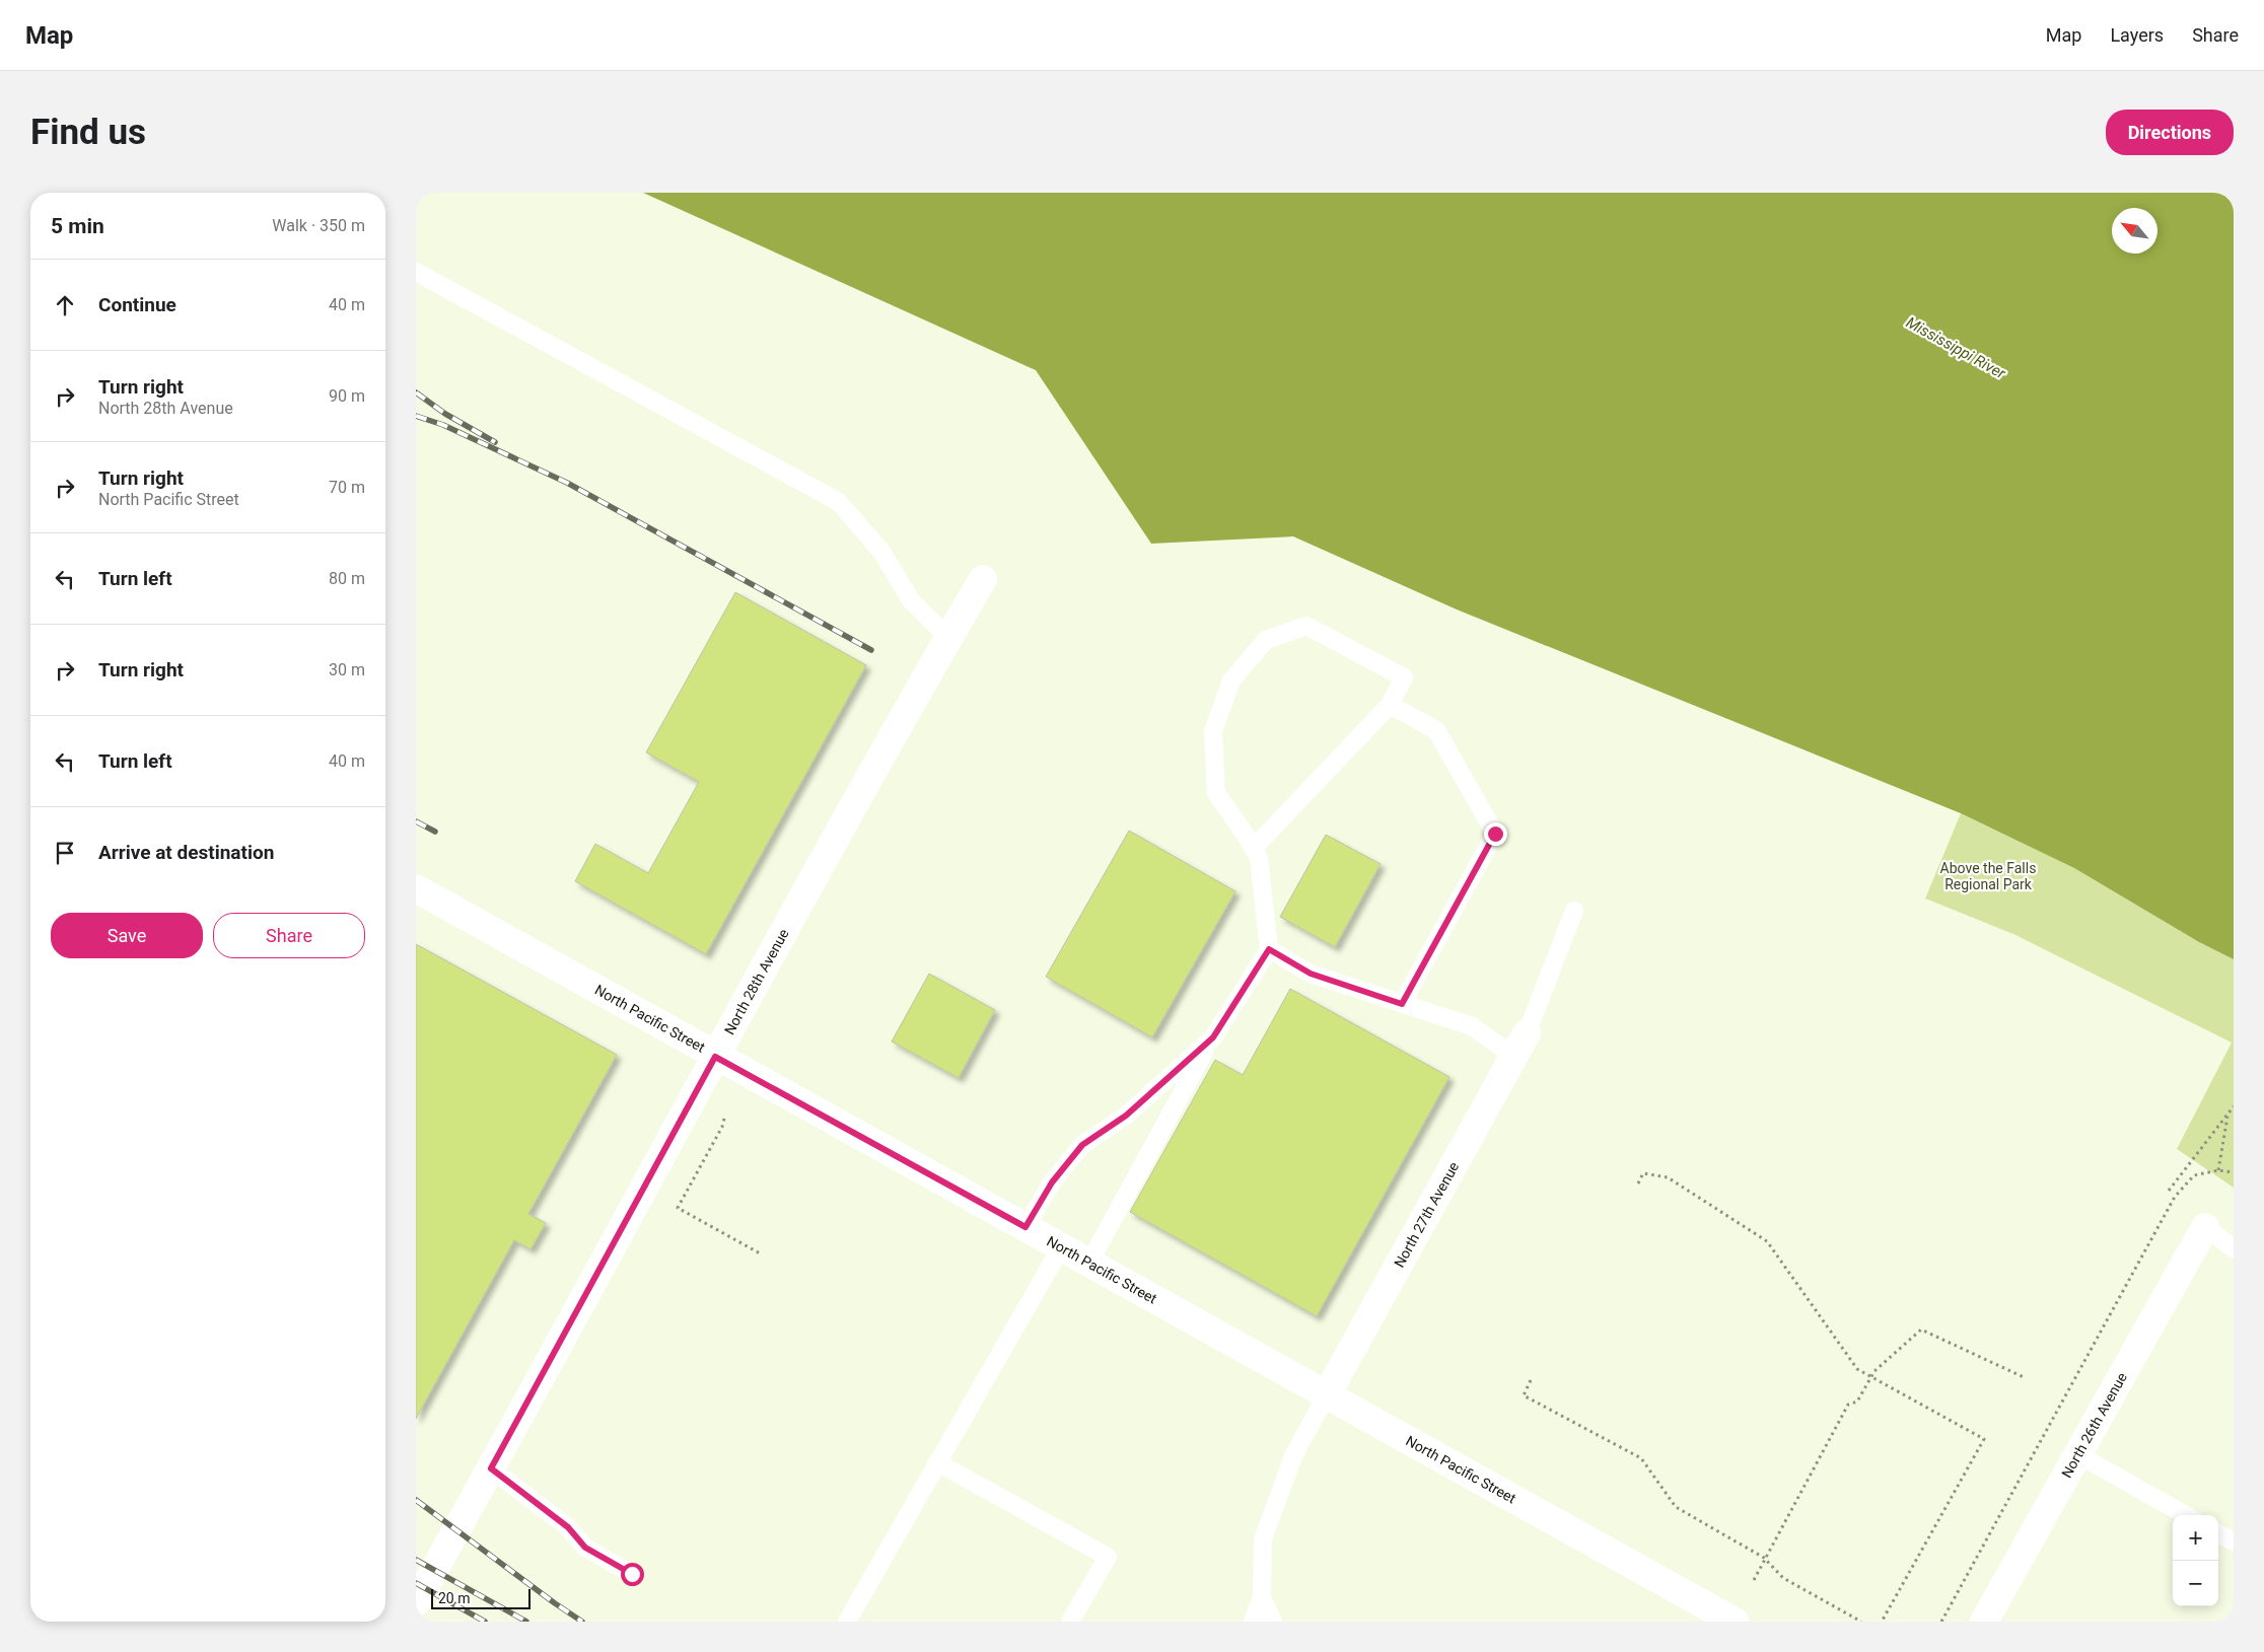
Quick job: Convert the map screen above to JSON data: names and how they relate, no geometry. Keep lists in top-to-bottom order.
{
  "streets": {
    "street": [
      "North 28th Avenue",
      "North Pacific Street",
      "North 27th Avenue",
      "North 26th Avenue"
    ]
  },
  "crossings": [
    ["North 28th Avenue", "North Pacific Street"],
    ["North Pacific Street", "North 27th Avenue"]
  ],
  "water": ["Mississippi River"],
  "parks": ["Above the Falls Regional Park"],
  "scale_bar": "20 m",
  "north": "top left",
  "page": {
    "header": "Map",
    "nav": ["Map", "Layers", "Share"],
    "buttons": [
      "Directions",
      ["Save", "Share"]
    ],
    "title": "Find us",
    "heading": ["5 min", "Walk · 350 m"],
    "list": [
      ["Continue", "40 m"],
      ["Turn right", "North 28th Avenue", "90 m"],
      ["Turn right", "North Pacific Street", "70 m"],
      ["Turn left", "80 m"],
      ["Turn right", "30 m"],
      ["Turn left", "40 m"],
      "Arrive at destination"
    ],
    "map_buttons": ["+", "−"],
    "scale": "20 m"
  }
}
